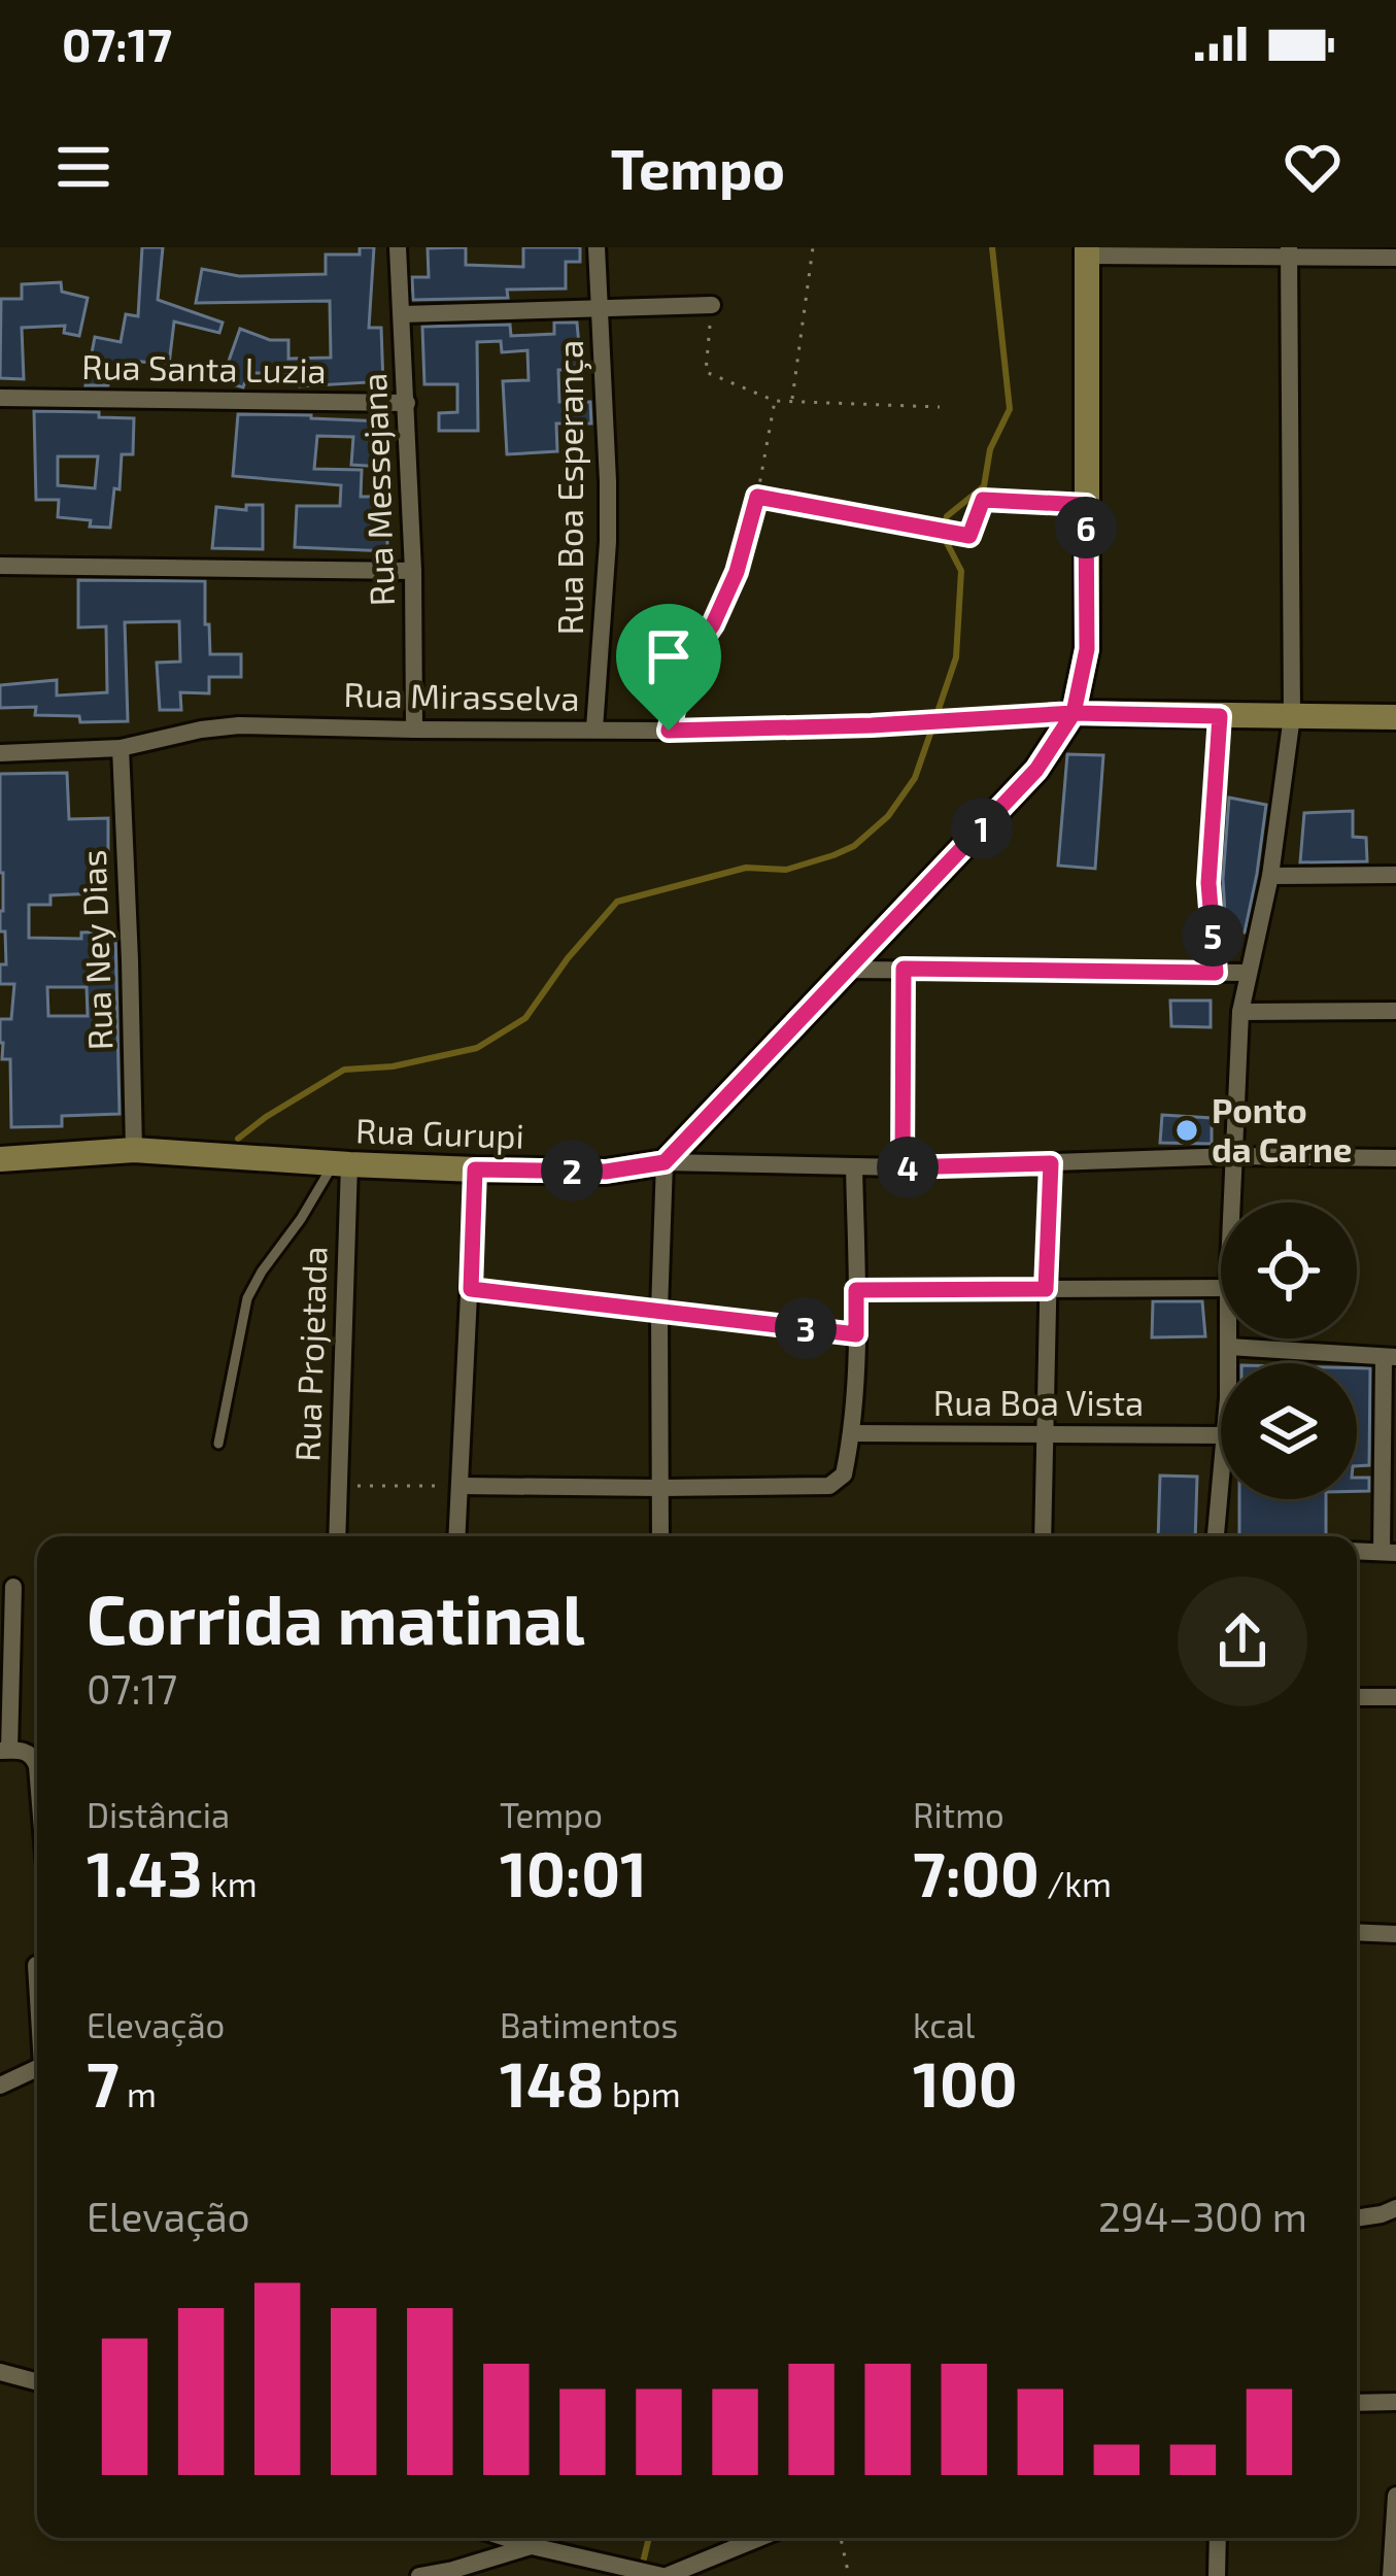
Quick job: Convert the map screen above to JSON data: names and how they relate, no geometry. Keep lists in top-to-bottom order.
{
  "streets": {
    "street": [
      "Rua Santa Luzia",
      "Rua Boa Esperança",
      "Rua Messejana",
      "Rua Mirasselva",
      "Rua Ney Dias",
      "Rua Gurupi",
      "Rua Projetada",
      "Rua Boa Vista"
    ]
  },
  "crossings": [
    ["Rua Santa Luzia", "Rua Messejana"],
    ["Rua Boa Esperança", "Rua Mirasselva"],
    ["Rua Messejana", "Rua Mirasselva"],
    ["Rua Mirasselva", "Rua Ney Dias"],
    ["Rua Ney Dias", "Rua Gurupi"],
    ["Rua Gurupi", "Rua Projetada"]
  ],
  "places": ["Ponto da Carne"],
  "page": {
    "status": "07:17",
    "header": "Tempo",
    "pins": [
      "6",
      "1",
      "5",
      "4",
      "2",
      "3"
    ],
    "heading": ["Corrida matinal", "07:17"],
    "stats": [
      ["Distância", "1.43 km"],
      ["Tempo", "10:01"],
      ["Ritmo", "7:00 /km"],
      ["Elevação", "7 m"],
      ["Batimentos", "148 bpm"],
      ["kcal", "100"]
    ],
    "chart": ["Elevação", "294–300 m"]
  }
}
